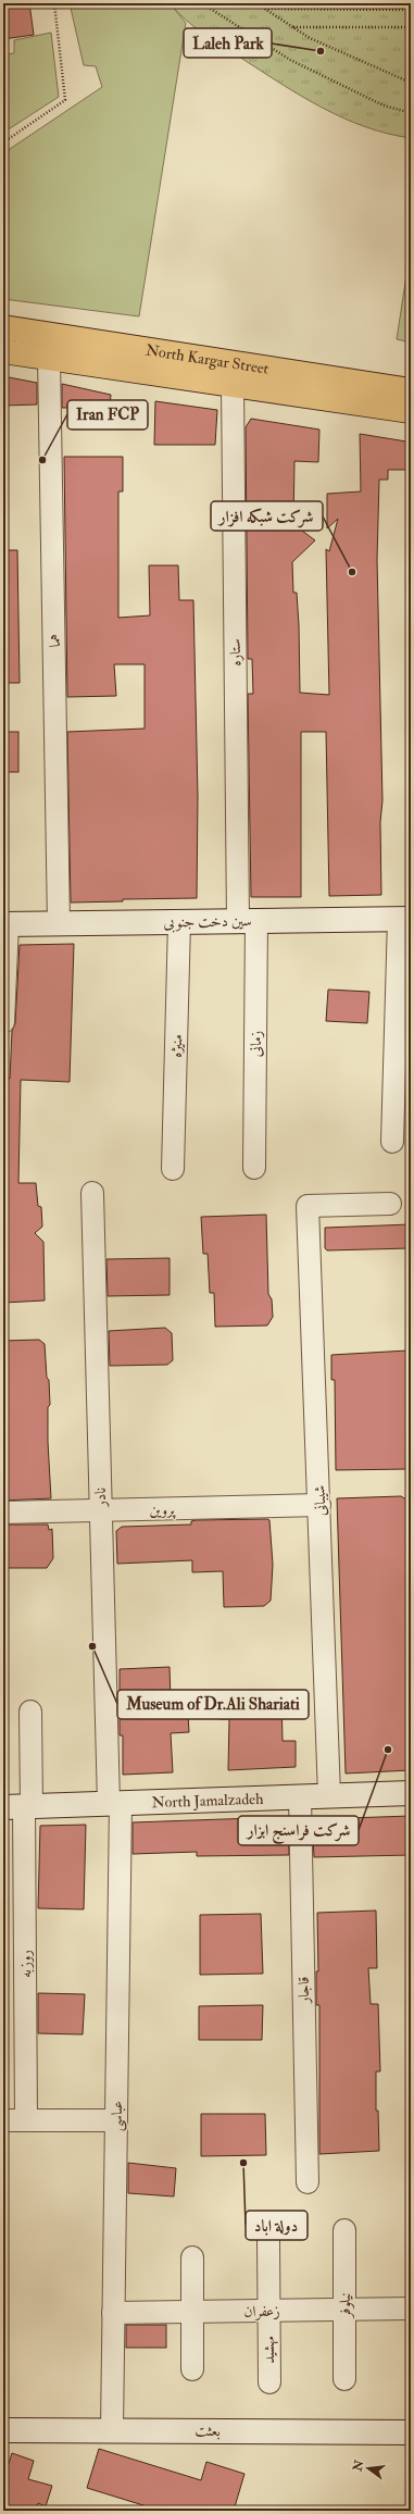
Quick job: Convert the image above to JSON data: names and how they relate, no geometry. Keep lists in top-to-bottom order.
{
  "streets": {
    "main road": ["North Kargar Street"],
    "street": [
      "هما",
      "ستاره",
      "سین دخت جنوبی",
      "زمانی",
      "منیژه",
      "نادر",
      "شیبانی",
      "پروین",
      "North Jamalzadeh",
      "روزبه",
      "قاجار",
      "عباسی",
      "نیلوفر",
      "زعفران",
      "مهشید",
      "بعثت"
    ]
  },
  "crossings": [
    ["North Kargar Street", "ستاره"],
    ["هما", "سین دخت جنوبی"],
    ["ستاره", "سین دخت جنوبی"],
    ["ستاره", "زمانی"],
    ["سین دخت جنوبی", "زمانی"],
    ["سین دخت جنوبی", "منیژه"],
    ["نادر", "پروین"],
    ["نادر", "North Jamalzadeh"],
    ["نادر", "عباسی"],
    ["شیبانی", "پروین"],
    ["شیبانی", "North Jamalzadeh"],
    ["North Jamalzadeh", "روزبه"],
    ["North Jamalzadeh", "قاجار"],
    ["North Jamalzadeh", "عباسی"],
    ["عباسی", "زعفران"],
    ["عباسی", "بعثت"],
    ["نیلوفر", "زعفران"],
    ["زعفران", "مهشید"]
  ],
  "places": [
    "Laleh Park",
    "Iran FCP",
    "شرکت شبکه افزار",
    "Museum of Dr.Ali Shariati",
    "شرکت فراسنج ابزار",
    "دولة اباد"
  ],
  "north": "left"
}
